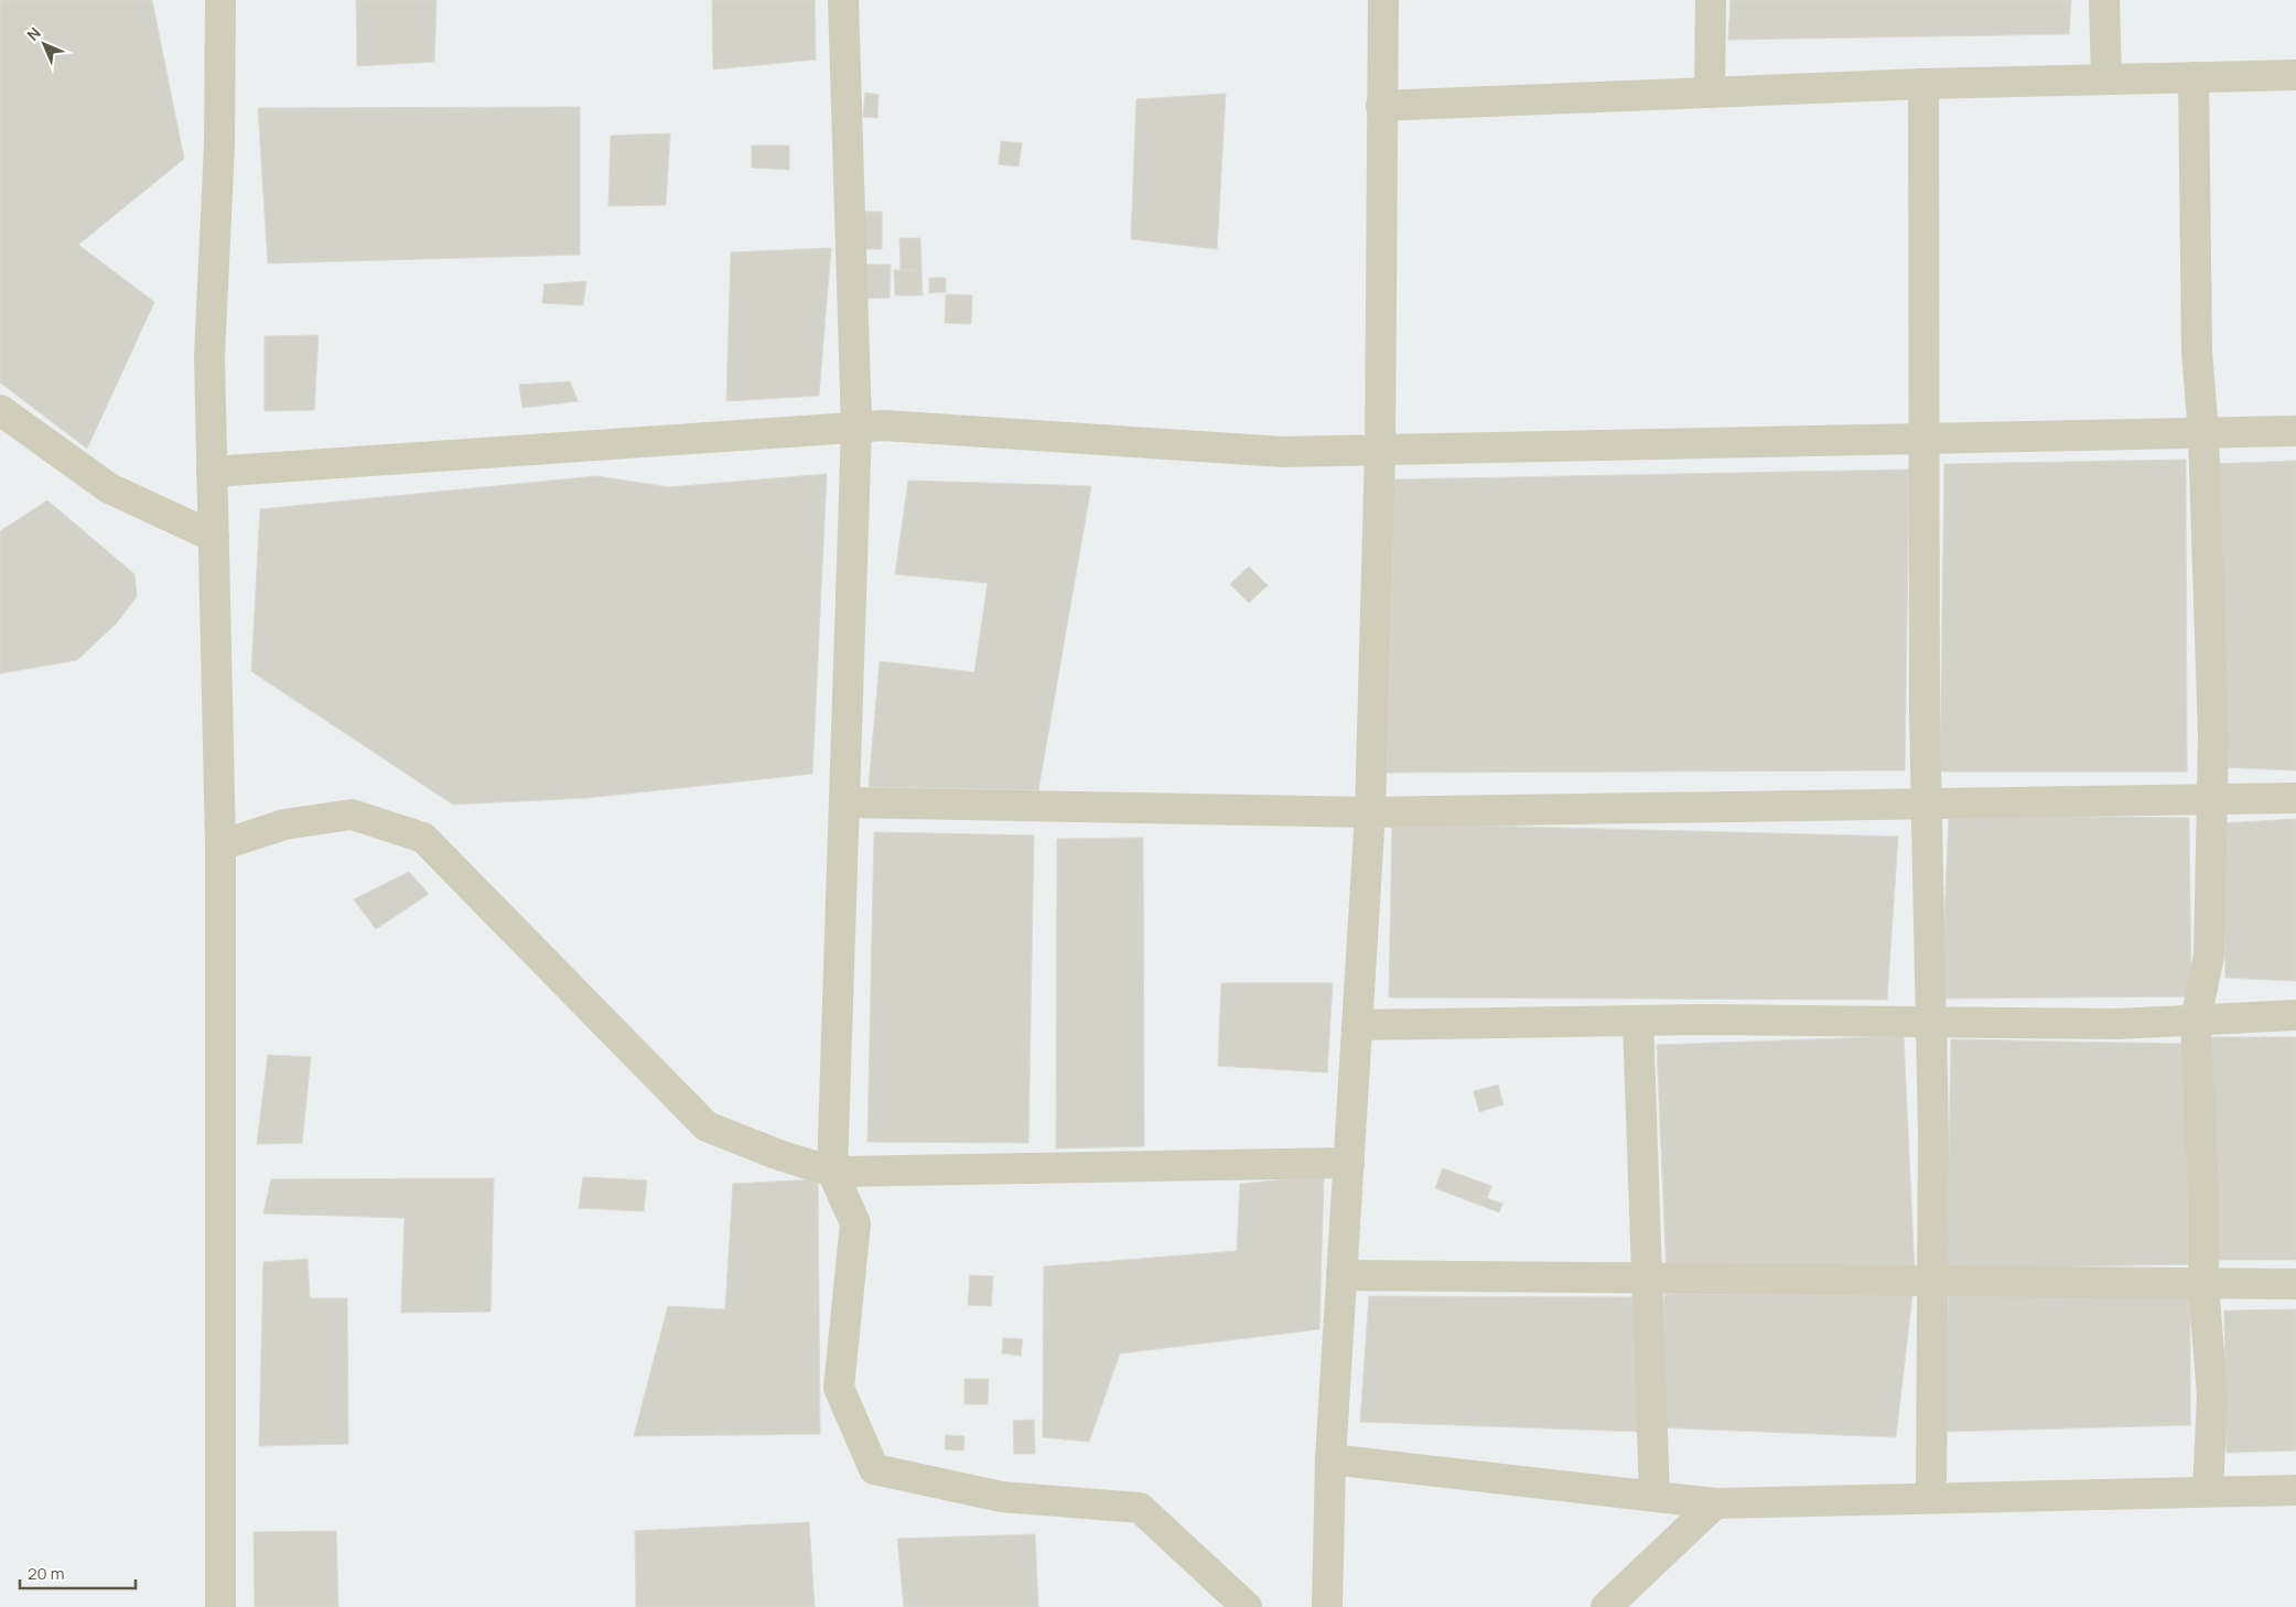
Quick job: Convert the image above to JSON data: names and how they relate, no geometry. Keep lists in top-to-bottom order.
{
  "scale_bar": "20 m",
  "north": "top left"
}
